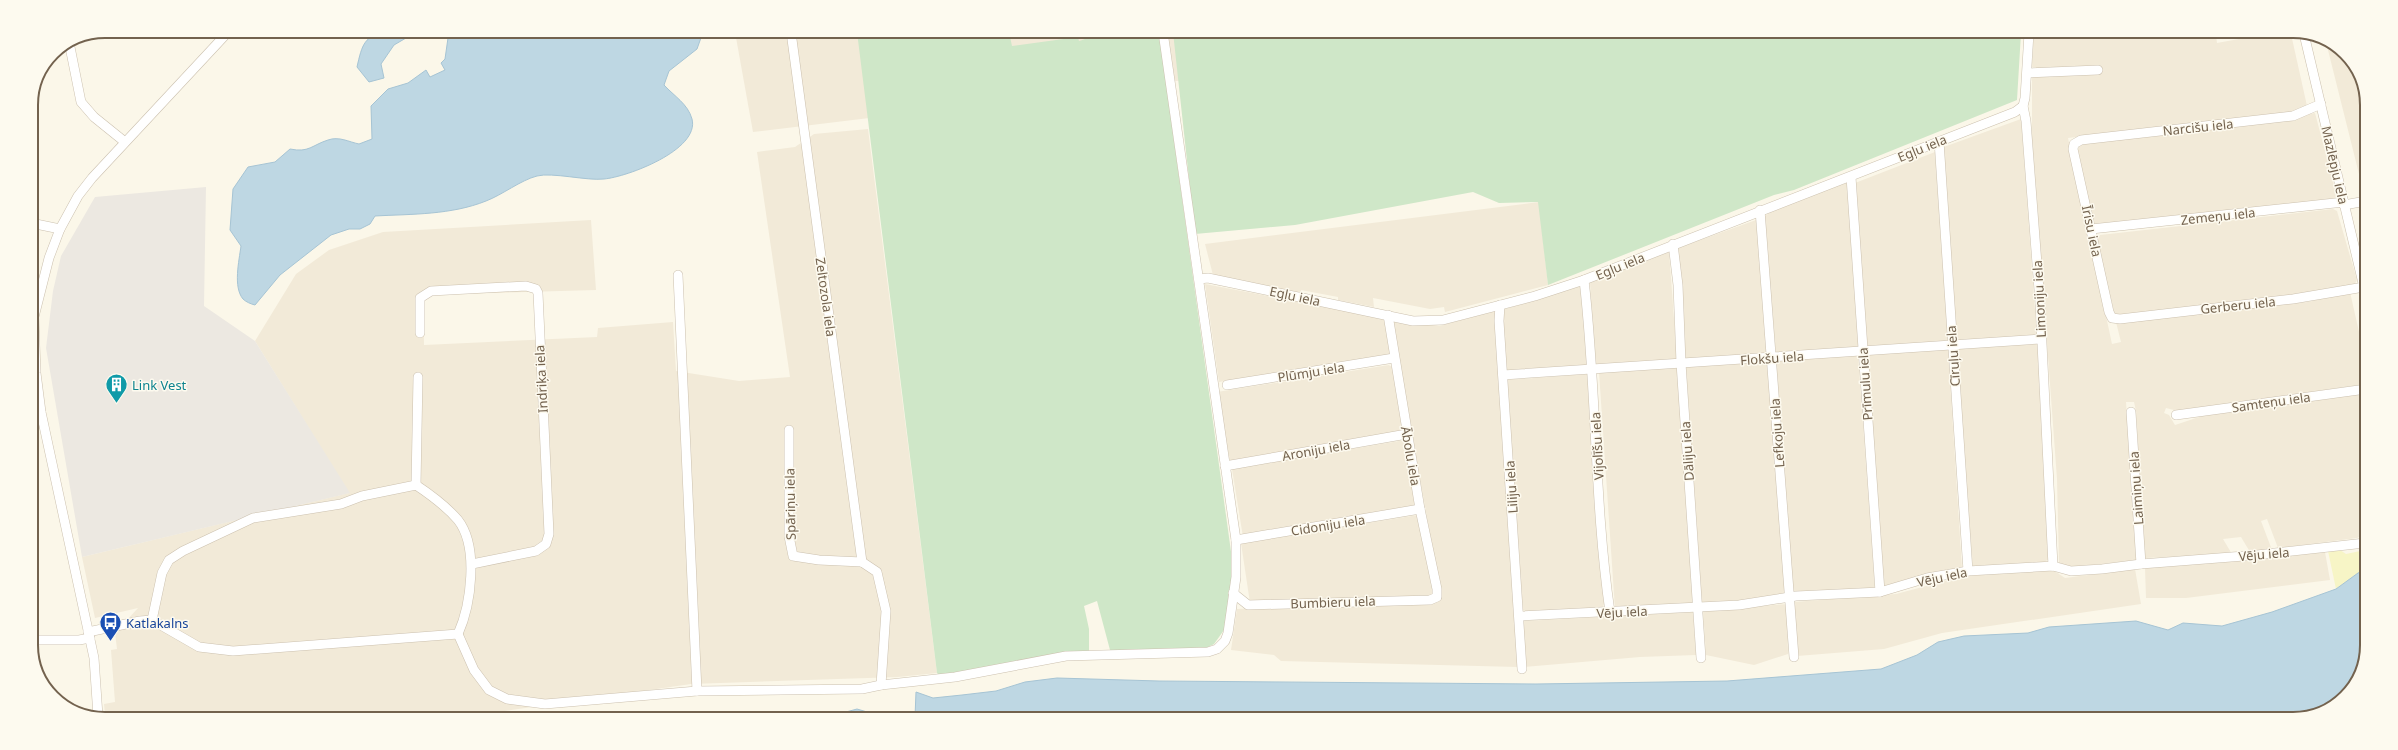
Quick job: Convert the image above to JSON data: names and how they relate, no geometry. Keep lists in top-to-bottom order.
{
  "streets": {
    "street": [
      "Narcišu iela",
      "Egļu iela",
      "Mazlēpju iela",
      "Zemeņu iela",
      "Īrisu iela",
      "Zeltozola iela",
      "Limoniju iela",
      "Gerberu iela",
      "Cīruļu iela",
      "Flokšu iela",
      "Plūmju iela",
      "Indriķa iela",
      "Prīmulu iela",
      "Samteņu iela",
      "Lefkoju iela",
      "Vijolīšu iela",
      "Aroniju iela",
      "Dāliju iela",
      "Ābolu iela",
      "Liliju iela",
      "Laimiņu iela",
      "Spāriņu iela",
      "Cidoniju iela",
      "Vēju iela",
      "Bumbieru iela"
    ]
  },
  "crossings": [
    ["Narcišu iela", "Mazlēpju iela"],
    ["Narcišu iela", "Īrisu iela"],
    ["Egļu iela", "Limoniju iela"],
    ["Egļu iela", "Cīruļu iela"],
    ["Egļu iela", "Prīmulu iela"],
    ["Egļu iela", "Lefkoju iela"],
    ["Egļu iela", "Vijolīšu iela"],
    ["Egļu iela", "Dāliju iela"],
    ["Egļu iela", "Ābolu iela"],
    ["Egļu iela", "Liliju iela"],
    ["Mazlēpju iela", "Zemeņu iela"],
    ["Zemeņu iela", "Īrisu iela"],
    ["Īrisu iela", "Gerberu iela"],
    ["Zeltozola iela", "Spāriņu iela"],
    ["Limoniju iela", "Flokšu iela"],
    ["Limoniju iela", "Vēju iela"],
    ["Cīruļu iela", "Flokšu iela"],
    ["Cīruļu iela", "Vēju iela"],
    ["Flokšu iela", "Prīmulu iela"],
    ["Flokšu iela", "Lefkoju iela"],
    ["Flokšu iela", "Vijolīšu iela"],
    ["Flokšu iela", "Dāliju iela"],
    ["Flokšu iela", "Liliju iela"],
    ["Plūmju iela", "Ābolu iela"],
    ["Prīmulu iela", "Vēju iela"],
    ["Lefkoju iela", "Vēju iela"],
    ["Vijolīšu iela", "Vēju iela"],
    ["Aroniju iela", "Ābolu iela"],
    ["Dāliju iela", "Vēju iela"],
    ["Ābolu iela", "Cidoniju iela"],
    ["Ābolu iela", "Bumbieru iela"],
    ["Liliju iela", "Vēju iela"],
    ["Laimiņu iela", "Vēju iela"]
  ],
  "places": {
    "building": ["Link Vest"],
    "bus stop": ["Katlakalns"]
  }
}
